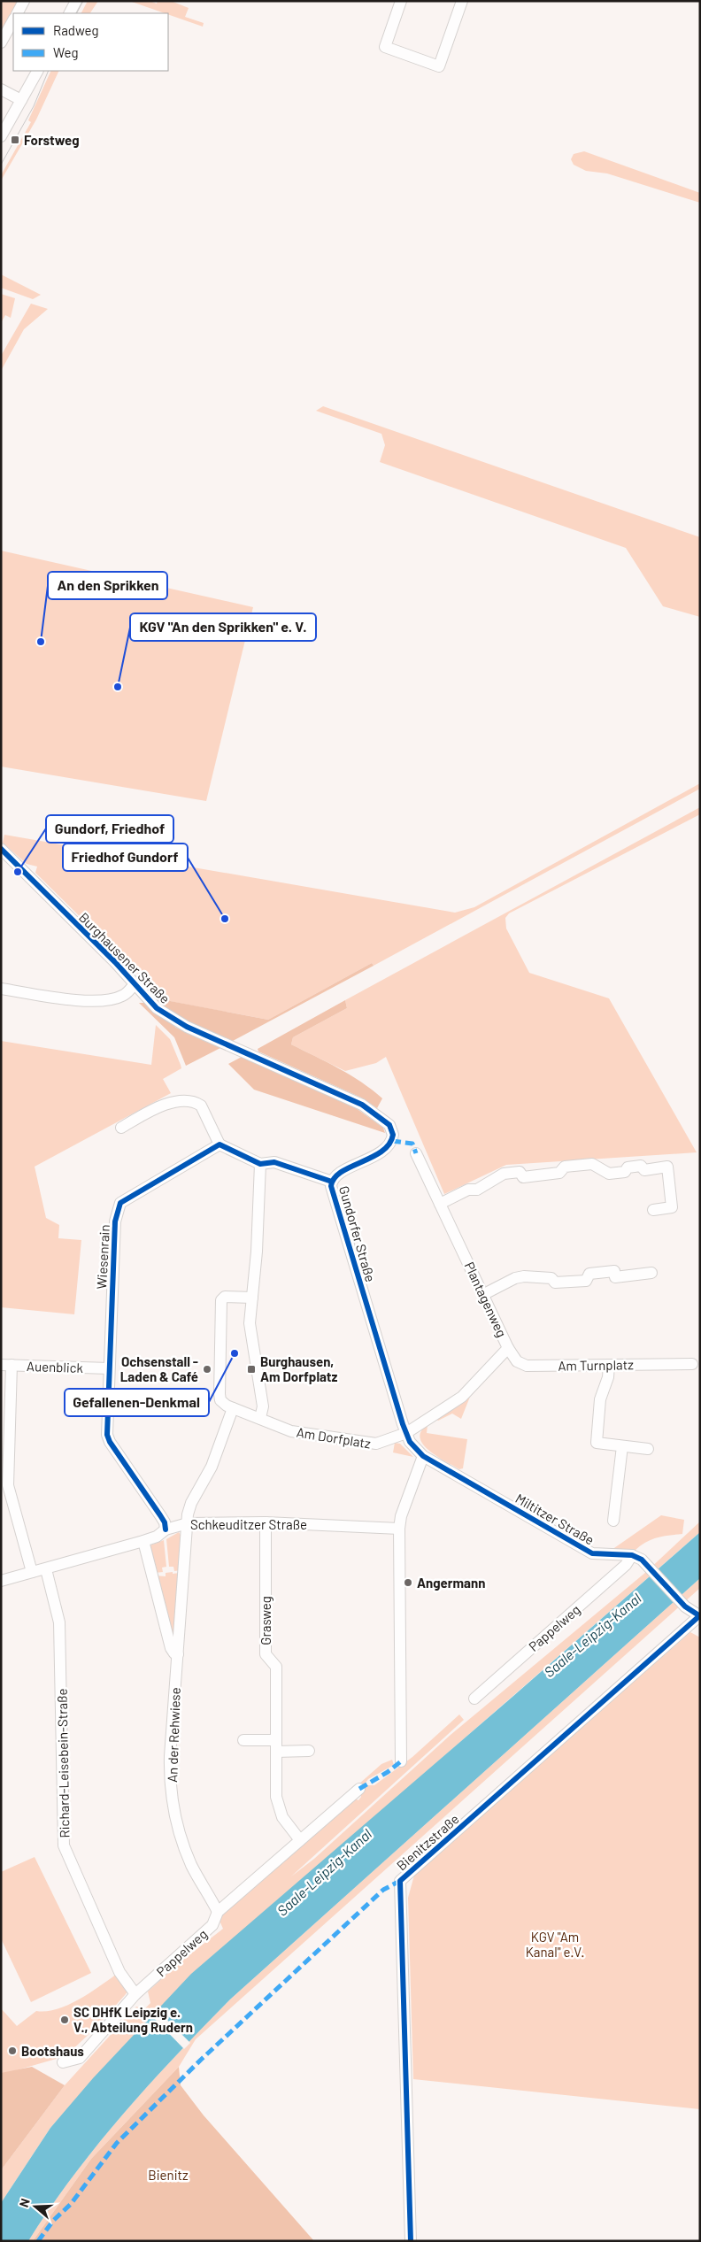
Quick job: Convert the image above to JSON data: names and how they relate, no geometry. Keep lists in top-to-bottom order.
{
  "streets": {
    "street": [
      "Burghausener Straße",
      "Gundorfer Straße",
      "Wiesenrain",
      "Plantagenweg",
      "Am Turnplatz",
      "Auenblick",
      "Am Dorfplatz",
      "Miltitzer Straße",
      "Schkeuditzer Straße",
      "Grasweg",
      "Pappelweg",
      "An der Rehwiese",
      "Richard-Leisebein-Straße",
      "Bienitzstraße"
    ]
  },
  "crossings": [
    ["Burghausener Straße", "Gundorfer Straße"],
    ["Gundorfer Straße", "Plantagenweg"],
    ["Gundorfer Straße", "Am Dorfplatz"],
    ["Gundorfer Straße", "Miltitzer Straße"],
    ["Wiesenrain", "Auenblick"],
    ["Wiesenrain", "Schkeuditzer Straße"],
    ["Plantagenweg", "Am Turnplatz"],
    ["Plantagenweg", "Am Dorfplatz"],
    ["Am Dorfplatz", "An der Rehwiese"],
    ["Miltitzer Straße", "Pappelweg"],
    ["Miltitzer Straße", "Bienitzstraße"],
    ["Schkeuditzer Straße", "Grasweg"],
    ["Schkeuditzer Straße", "An der Rehwiese"],
    ["Schkeuditzer Straße", "Richard-Leisebein-Straße"],
    ["Grasweg", "Pappelweg"],
    ["Pappelweg", "An der Rehwiese"],
    ["Pappelweg", "Richard-Leisebein-Straße"]
  ],
  "water": ["Saale-Leipzig-Kanal"],
  "parks": ["KGV \"Am Kanal\" e.V.", "Bienitz"],
  "places": {
    "transit": ["Forstweg", "Burghausen, Am Dorfplatz"],
    "other": [
      "An den Sprikken",
      "KGV \"An den Sprikken\" e. V.",
      "Gundorf, Friedhof",
      "Friedhof Gundorf",
      "Gefallenen-Denkmal",
      "Ochsenstall - Laden & Café",
      "Angermann",
      "SC DHfK Leipzig e. V., Abteilung Rudern",
      "Bootshaus"
    ]
  },
  "legend": ["Radweg", "Weg"],
  "north": "left"
}
